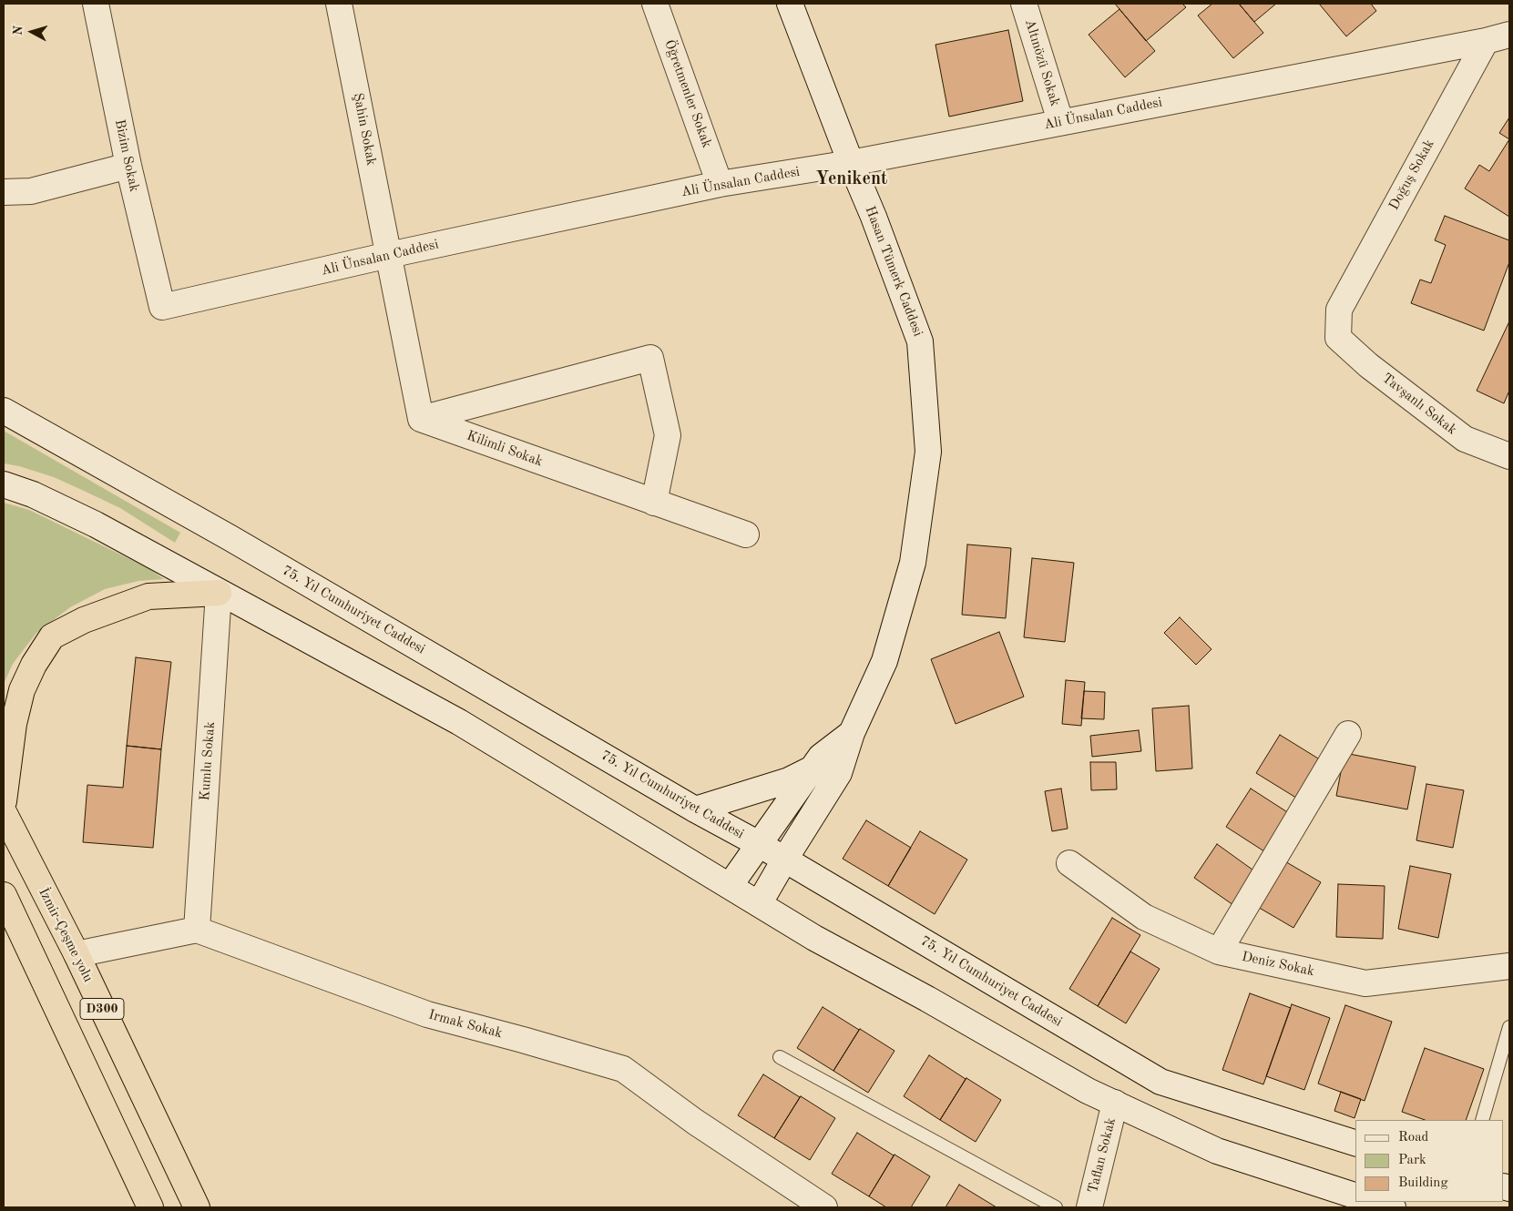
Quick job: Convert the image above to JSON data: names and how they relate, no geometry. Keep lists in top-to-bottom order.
{
  "streets": {
    "highway": ["İzmir-Çeşme yolu", "D300"],
    "street": [
      "Altınözü Sokak",
      "Öğretmenler Sokak",
      "Ali Ünsalan Caddesi",
      "Şahin Sokak",
      "Bizim Sokak",
      "Doğuş Sokak",
      "Hasan Tümerk Caddesi",
      "Tavşanlı Sokak",
      "Kilimli Sokak",
      "75. Yıl Cumhuriyet Caddesi",
      "Kumlu Sokak",
      "Deniz Sokak",
      "Irmak Sokak",
      "Taflan Sokak"
    ]
  },
  "crossings": [
    ["Altınözü Sokak", "Ali Ünsalan Caddesi"],
    ["Öğretmenler Sokak", "Ali Ünsalan Caddesi"],
    ["Ali Ünsalan Caddesi", "Şahin Sokak"],
    ["Ali Ünsalan Caddesi", "Bizim Sokak"],
    ["Ali Ünsalan Caddesi", "Doğuş Sokak"],
    ["Ali Ünsalan Caddesi", "Hasan Tümerk Caddesi"],
    ["Doğuş Sokak", "Tavşanlı Sokak"],
    ["Hasan Tümerk Caddesi", "75. Yıl Cumhuriyet Caddesi"],
    ["Kumlu Sokak", "Irmak Sokak"]
  ],
  "districts": ["Yenikent"],
  "legend": ["Road", "Park", "Building"],
  "north": "left"
}
